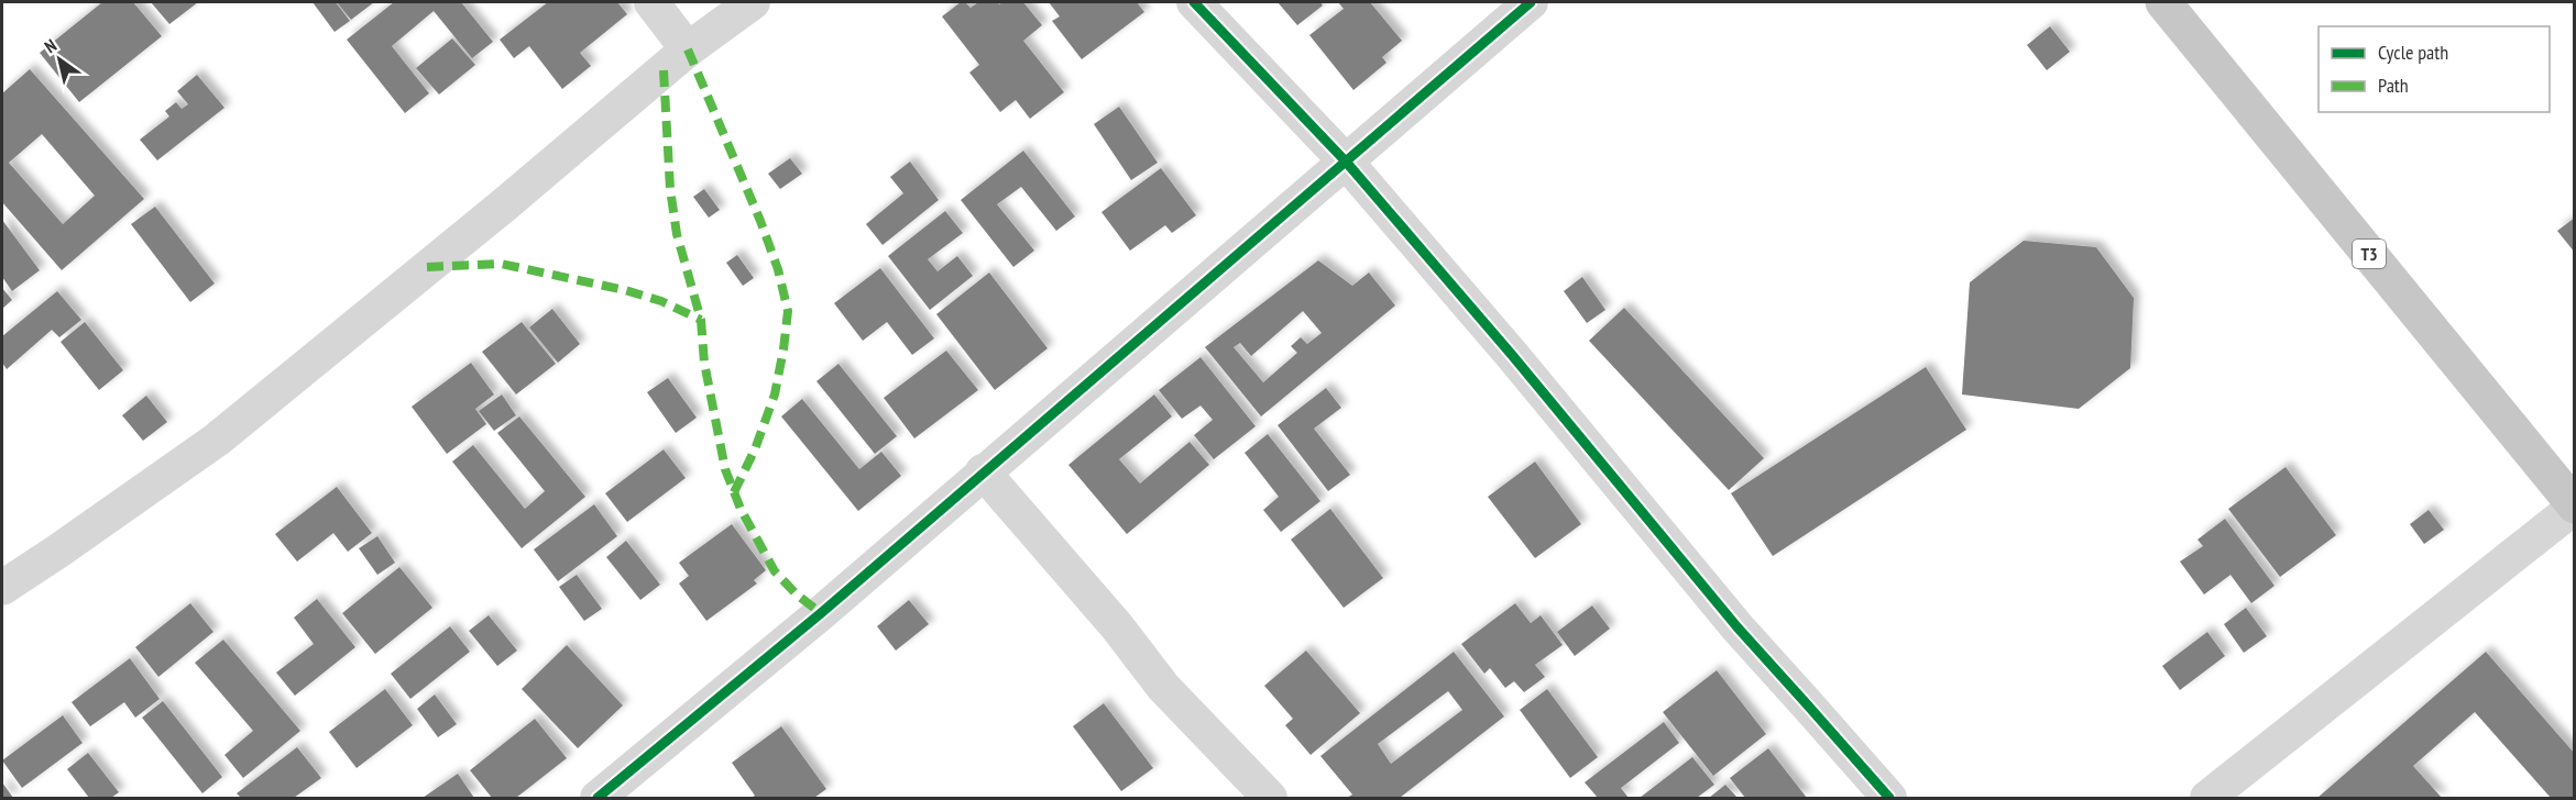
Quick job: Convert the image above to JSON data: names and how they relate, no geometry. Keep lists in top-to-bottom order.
{
  "streets": {
    "highway": ["T3"]
  },
  "legend": ["Cycle path", "Path"],
  "north": "top left"
}
